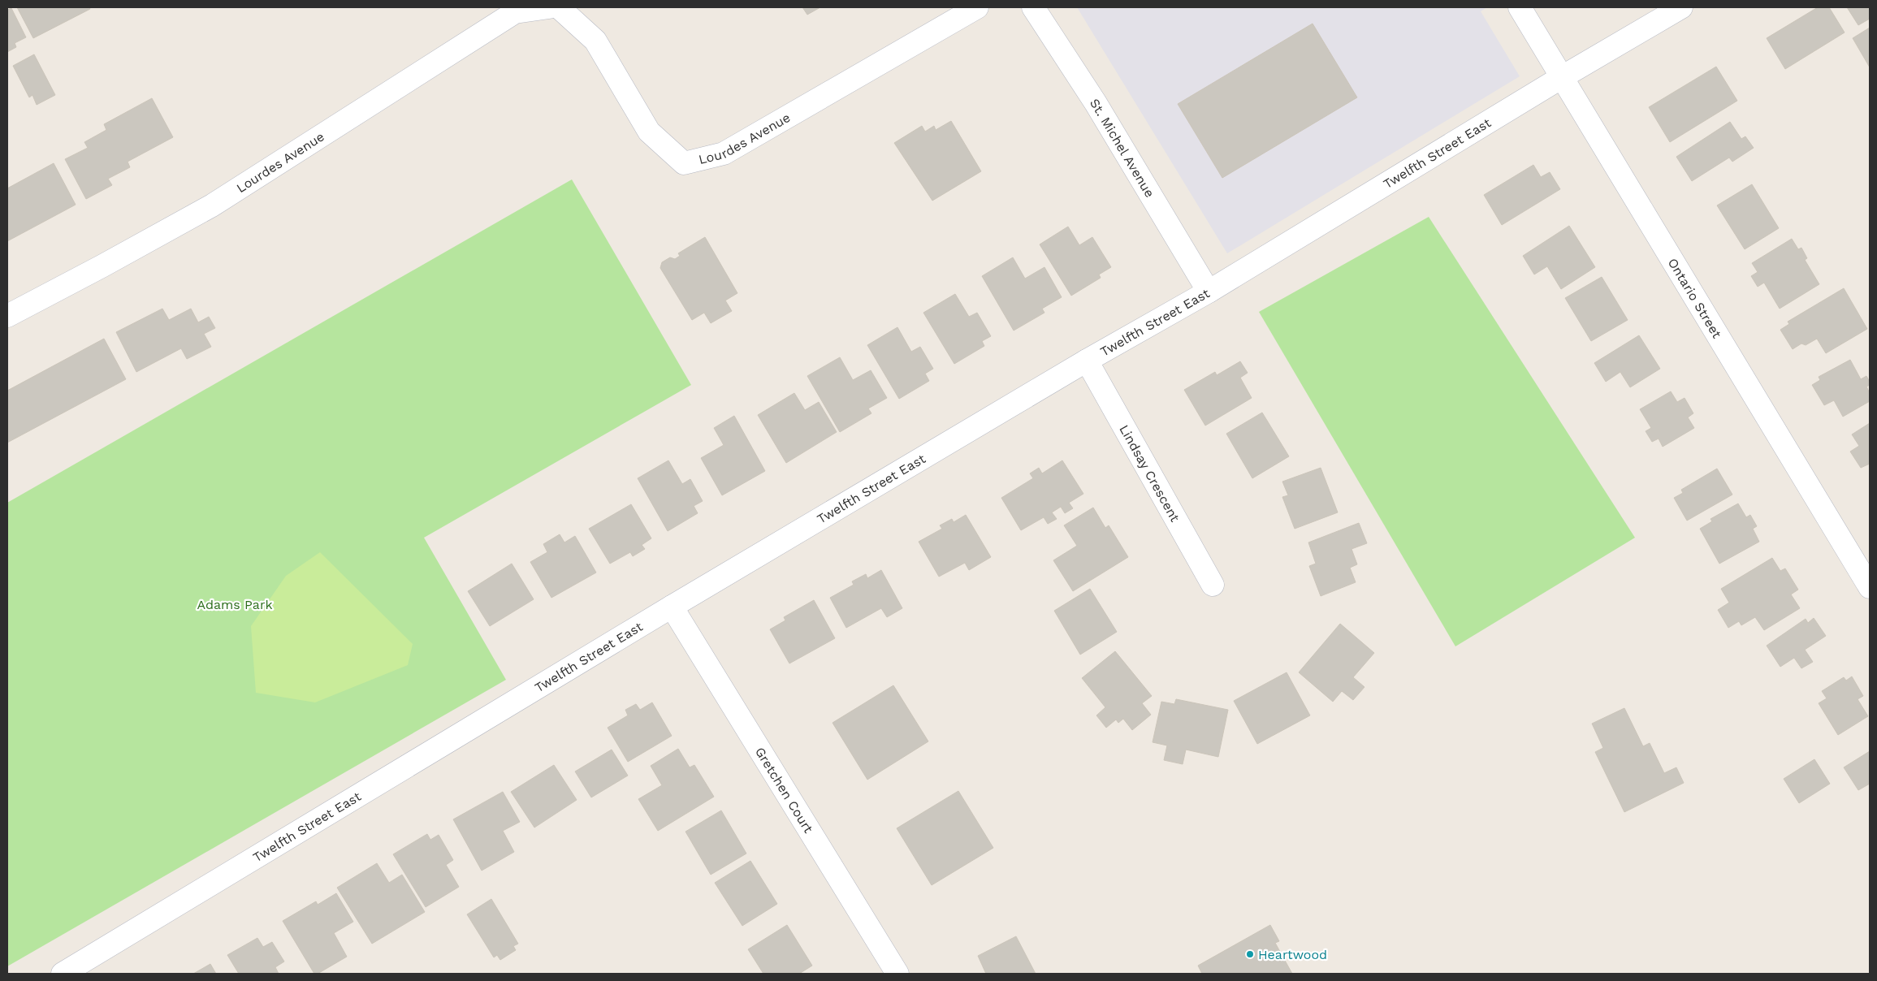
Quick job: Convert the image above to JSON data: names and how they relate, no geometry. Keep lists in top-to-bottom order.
{
  "streets": {
    "street": [
      "Lourdes Avenue",
      "St. Michel Avenue",
      "Twelfth Street East",
      "Ontario Street",
      "Lindsay Crescent",
      "Gretchen Court"
    ]
  },
  "crossings": [
    ["St. Michel Avenue", "Twelfth Street East"],
    ["Twelfth Street East", "Ontario Street"],
    ["Twelfth Street East", "Lindsay Crescent"],
    ["Twelfth Street East", "Gretchen Court"]
  ],
  "parks": ["Adams Park"],
  "places": ["Heartwood"]
}
